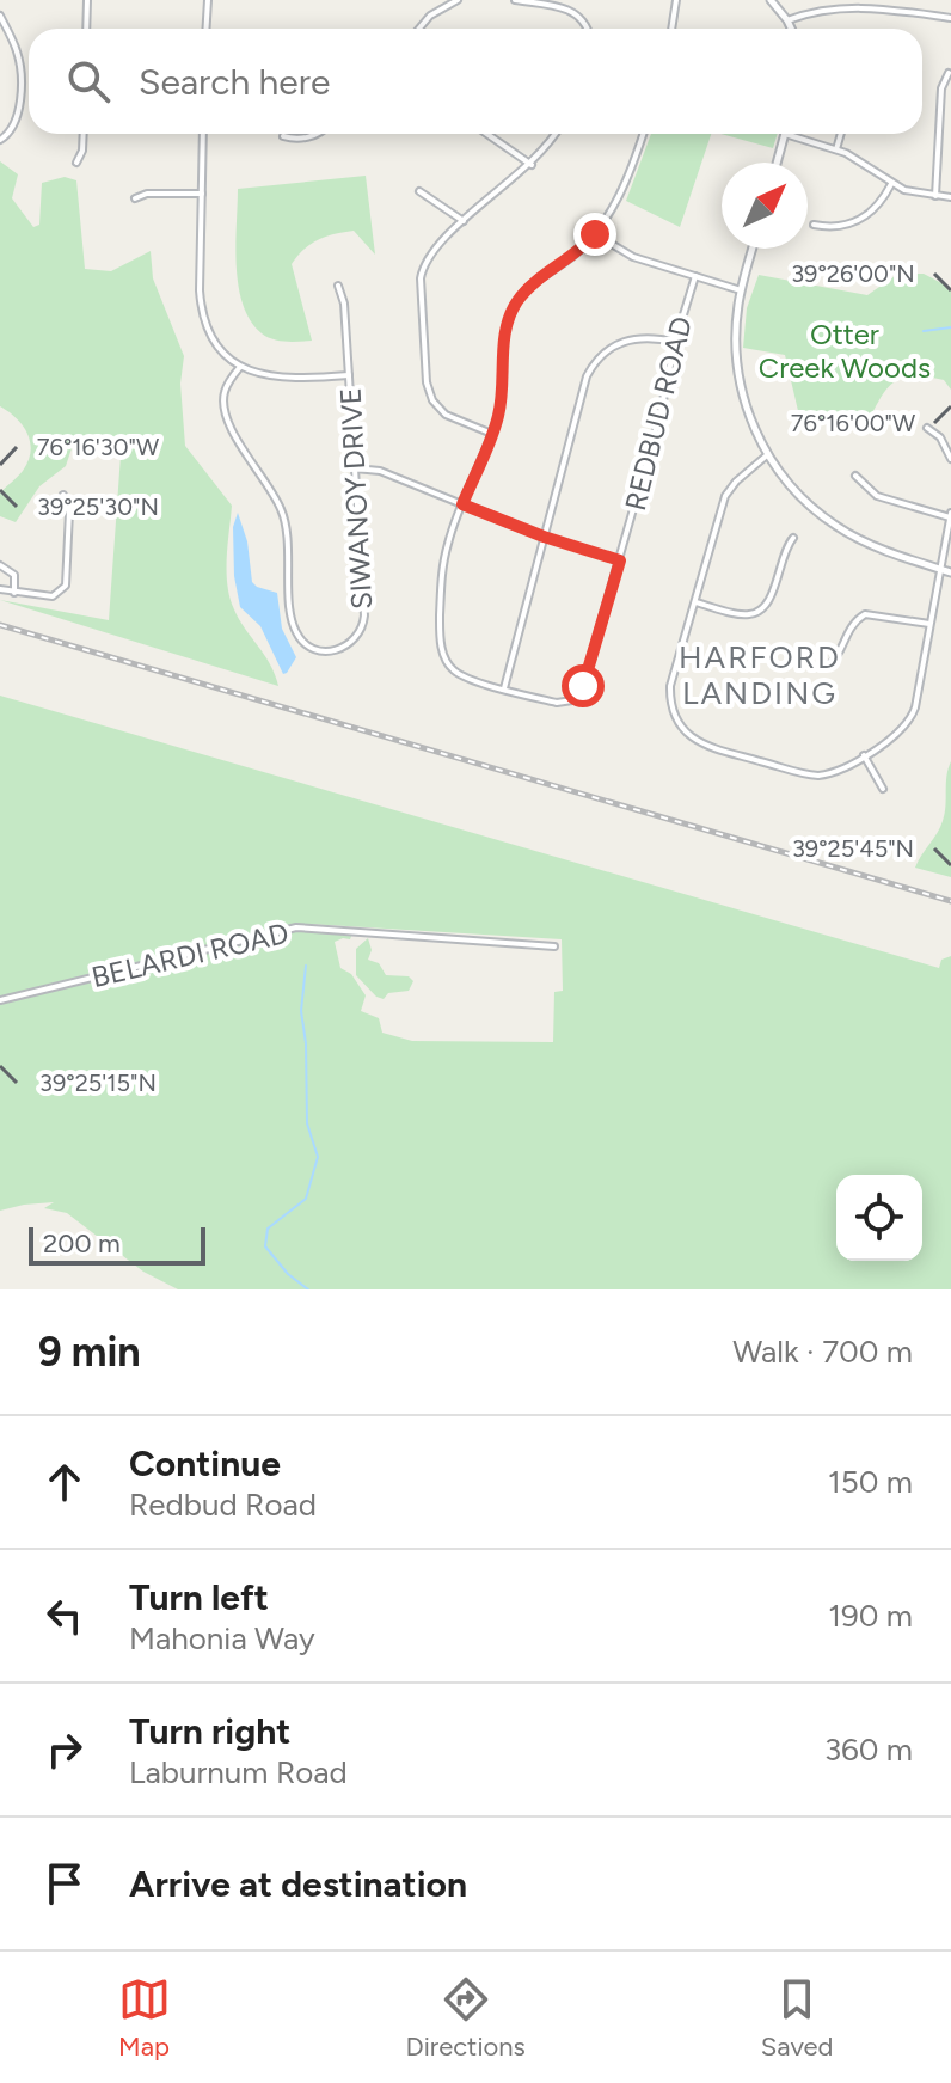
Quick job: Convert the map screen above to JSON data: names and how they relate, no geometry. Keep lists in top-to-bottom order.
{
  "streets": {
    "street": ["REDBUD ROAD", "SIWANOY DRIVE", "BELARDI ROAD"]
  },
  "districts": ["HARFORD LANDING"],
  "parks": ["Otter Creek Woods"],
  "scale_bar": "200 m",
  "north": "top right",
  "page": {
    "search": "Search here",
    "scale": "200 m",
    "heading": ["9 min", "Walk · 700 m"],
    "list": [
      ["Continue", "Redbud Road", "150 m"],
      ["Turn left", "Mahonia Way", "190 m"],
      ["Turn right", "Laburnum Road", "360 m"],
      "Arrive at destination"
    ],
    "nav": ["Map", "Directions", "Saved"]
  },
  "coordinates": [
    "39°26'00\"N",
    "76°16'00\"W",
    "76°16'30\"W",
    "39°25'30\"N",
    "39°25'45\"N",
    "39°25'15\"N"
  ]
}
